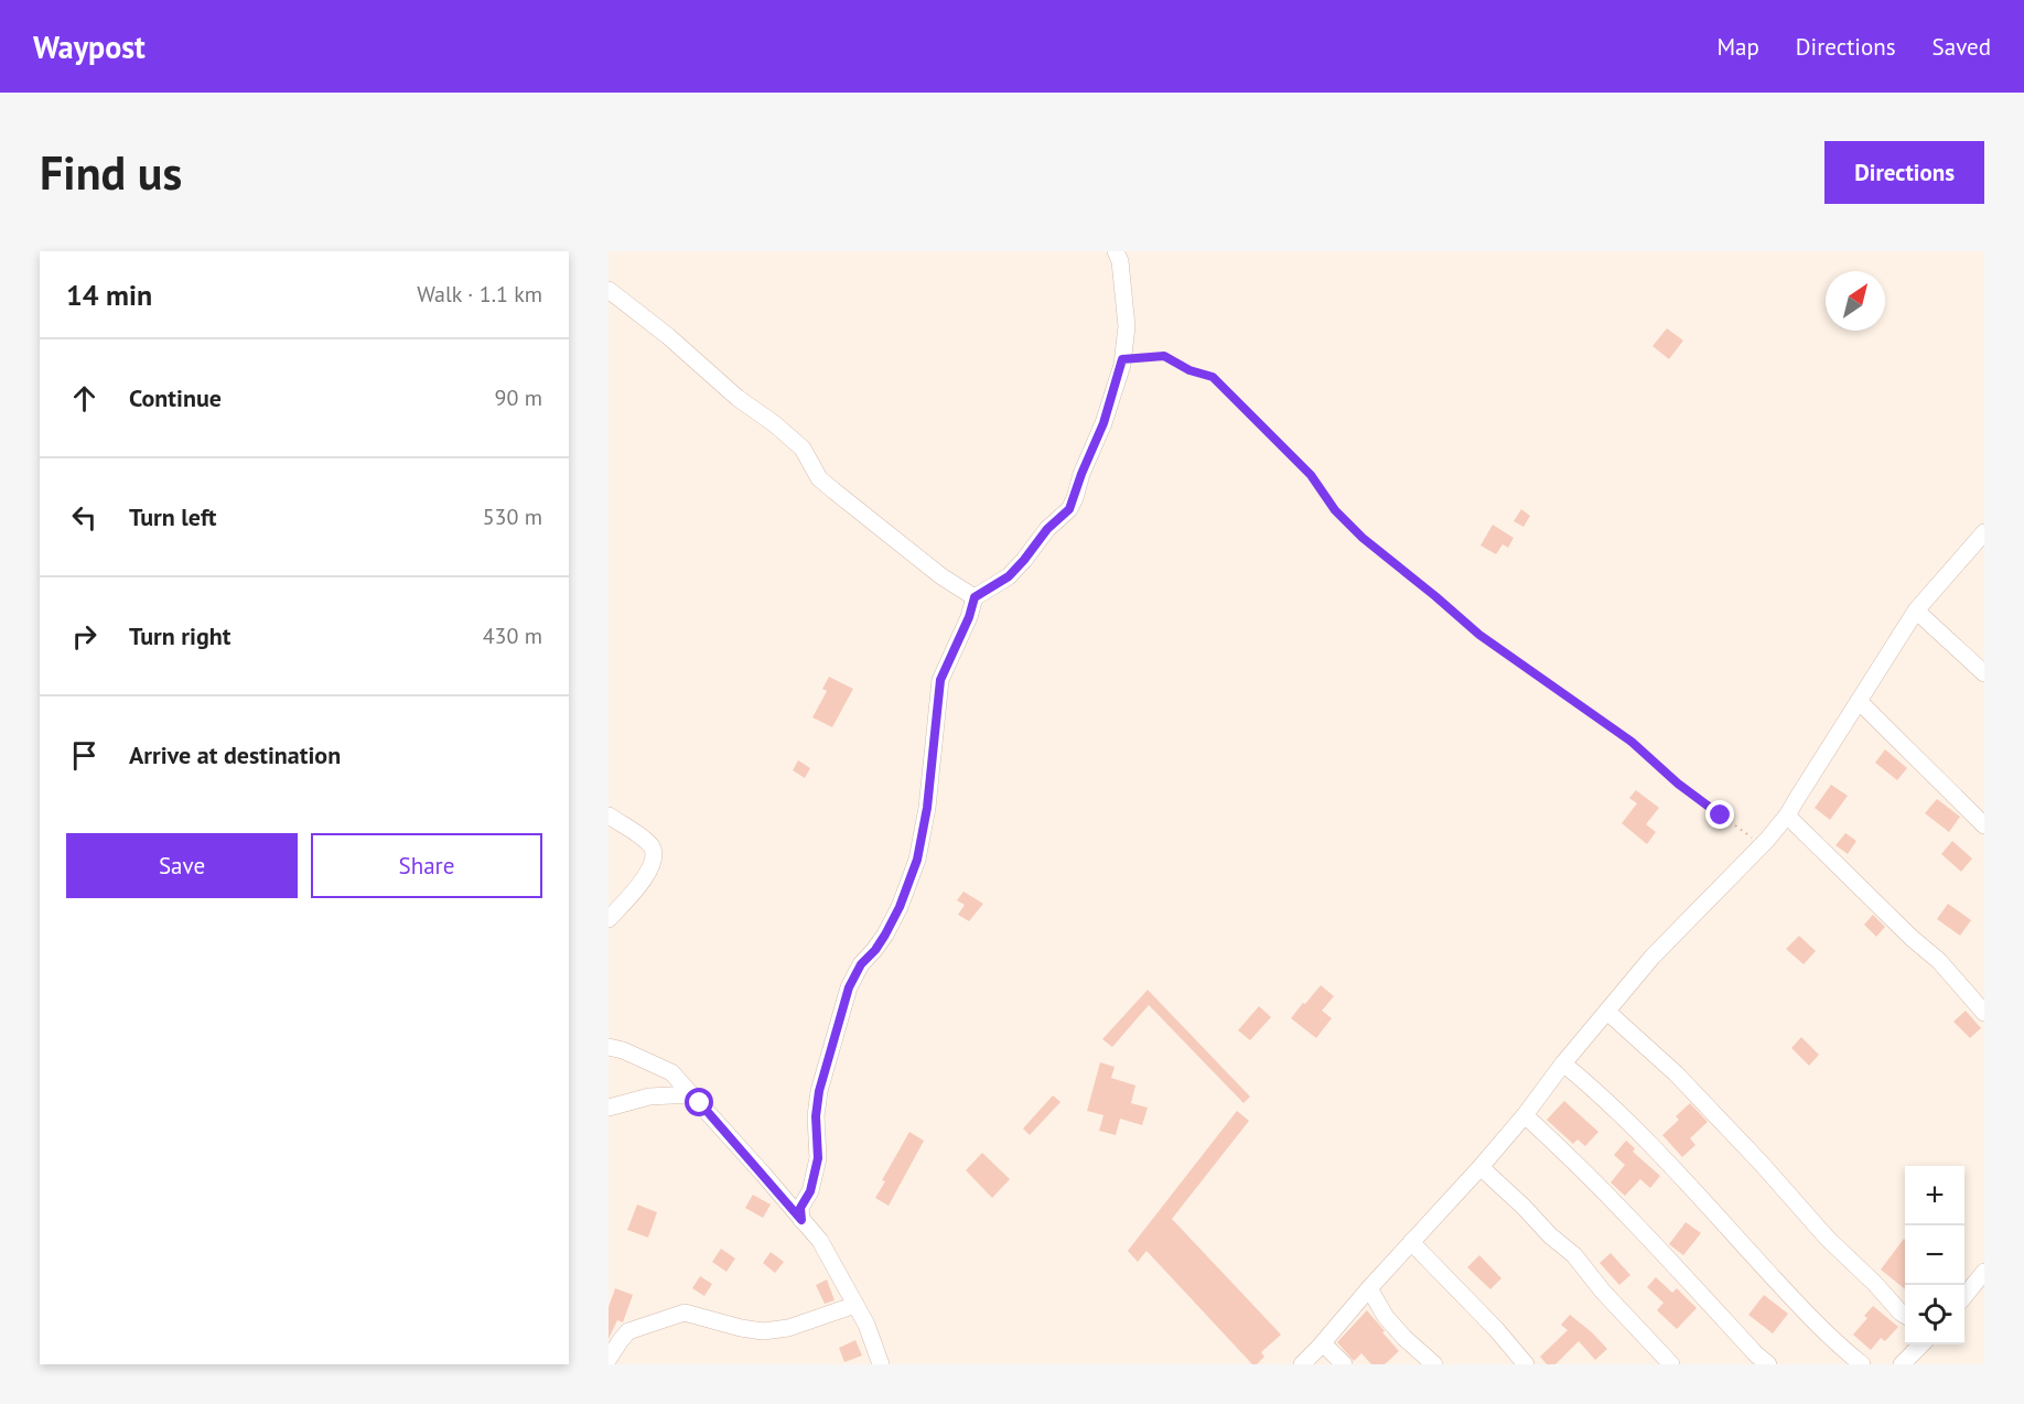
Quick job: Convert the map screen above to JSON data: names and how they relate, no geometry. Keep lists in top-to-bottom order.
{
  "north": "top right",
  "page": {
    "header": "Waypost",
    "nav": ["Map", "Directions", "Saved"],
    "buttons": [
      "Directions",
      ["Save", "Share"]
    ],
    "title": "Find us",
    "heading": ["14 min", "Walk · 1.1 km"],
    "list": [
      ["Continue", "90 m"],
      ["Turn left", "530 m"],
      ["Turn right", "430 m"],
      "Arrive at destination"
    ],
    "map_buttons": ["+", "−"]
  }
}
